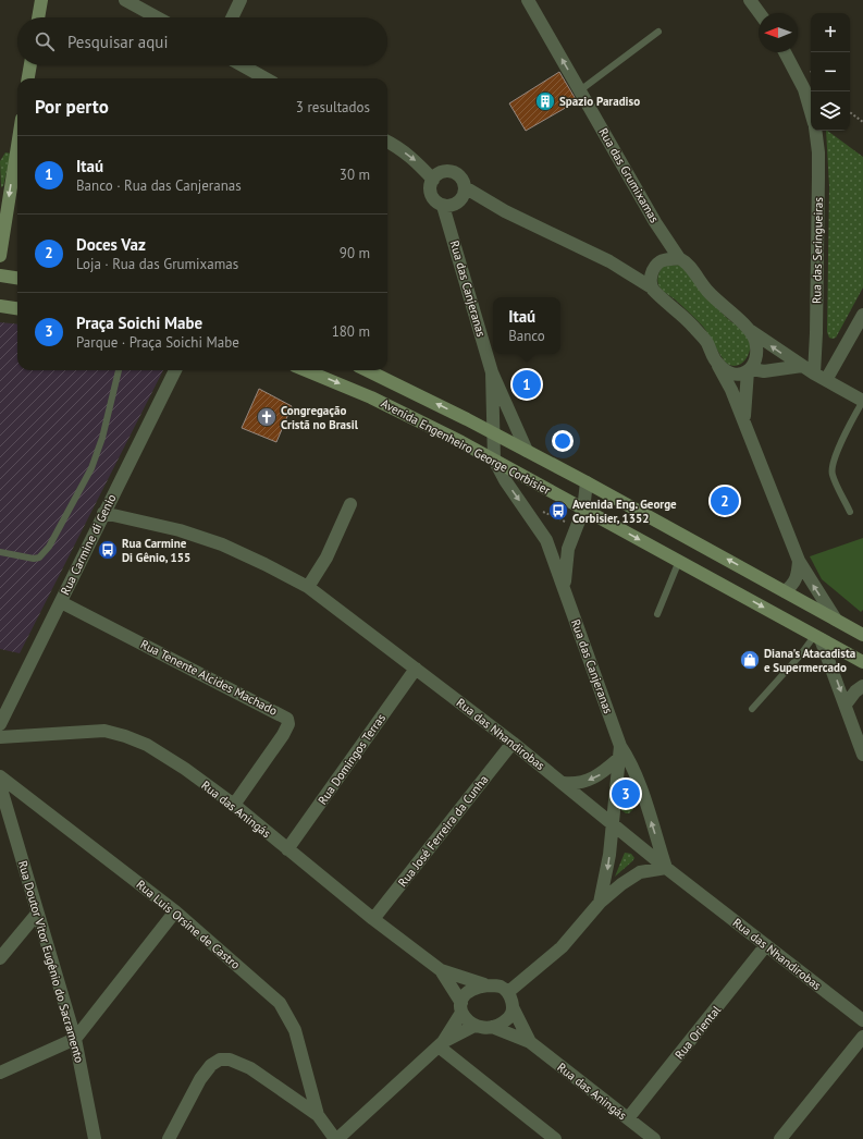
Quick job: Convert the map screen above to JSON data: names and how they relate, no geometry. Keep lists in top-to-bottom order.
{
  "streets": {
    "main road": ["Avenida Engenheiro George Corbisier"],
    "street": [
      "Rua das Grumixamas",
      "Rua das Seringueiras",
      "Rua das Canjeranas",
      "Rua Carmine di Genio",
      "Rua Tenente Alcides Machado",
      "Rua das Nhandirobas",
      "Rua Domingos Terras",
      "Rua das Aningás",
      "Rua José Ferreira da Cunha",
      "Rua Luis Orsine de Castro",
      "Rua Doutor Vitor Eugênio do Sacramento",
      "Rua Oriental"
    ]
  },
  "crossings": [
    ["Rua das Grumixamas", "Rua das Seringueiras"],
    ["Rua das Canjeranas", "Avenida Engenheiro George Corbisier"],
    ["Rua Carmine di Genio", "Rua Tenente Alcides Machado"],
    ["Rua Carmine di Genio", "Rua das Nhandirobas"],
    ["Rua Tenente Alcides Machado", "Rua das Aningás"],
    ["Rua das Nhandirobas", "Rua Domingos Terras"],
    ["Rua das Nhandirobas", "Rua José Ferreira da Cunha"],
    ["Rua das Nhandirobas", "Rua Oriental"],
    ["Rua Domingos Terras", "Rua das Aningás"],
    ["Rua das Aningás", "Rua José Ferreira da Cunha"],
    ["Rua das Aningás", "Rua Oriental"]
  ],
  "places": {
    "building": ["Spazio Paradiso"],
    "church": ["Congregação Cristã no Brasil"],
    "bus stop": ["Avenida Eng. George Corbisier, 1352", "Rua Carmine Di Gênio, 155"],
    "shop": ["Diana's Atacadista e Supermercado"]
  },
  "north": "left",
  "page": {
    "map_buttons": ["+", "−"],
    "search": "Pesquisar aqui",
    "heading": ["Por perto", "3 resultados"],
    "list": [
      {
        "mark": "1",
        "name": "Itaú",
        "note": "Banco · Rua das Canjeranas",
        "value": "30 m"
      },
      {
        "mark": "2",
        "name": "Doces Vaz",
        "note": "Loja · Rua das Grumixamas",
        "value": "90 m"
      },
      {
        "mark": "3",
        "name": "Praça Soichi Mabe",
        "note": "Parque · Praça Soichi Mabe",
        "value": "180 m"
      }
    ],
    "popup": ["Itaú", "Banco"],
    "pins": ["1", "2", "3"]
  }
}
